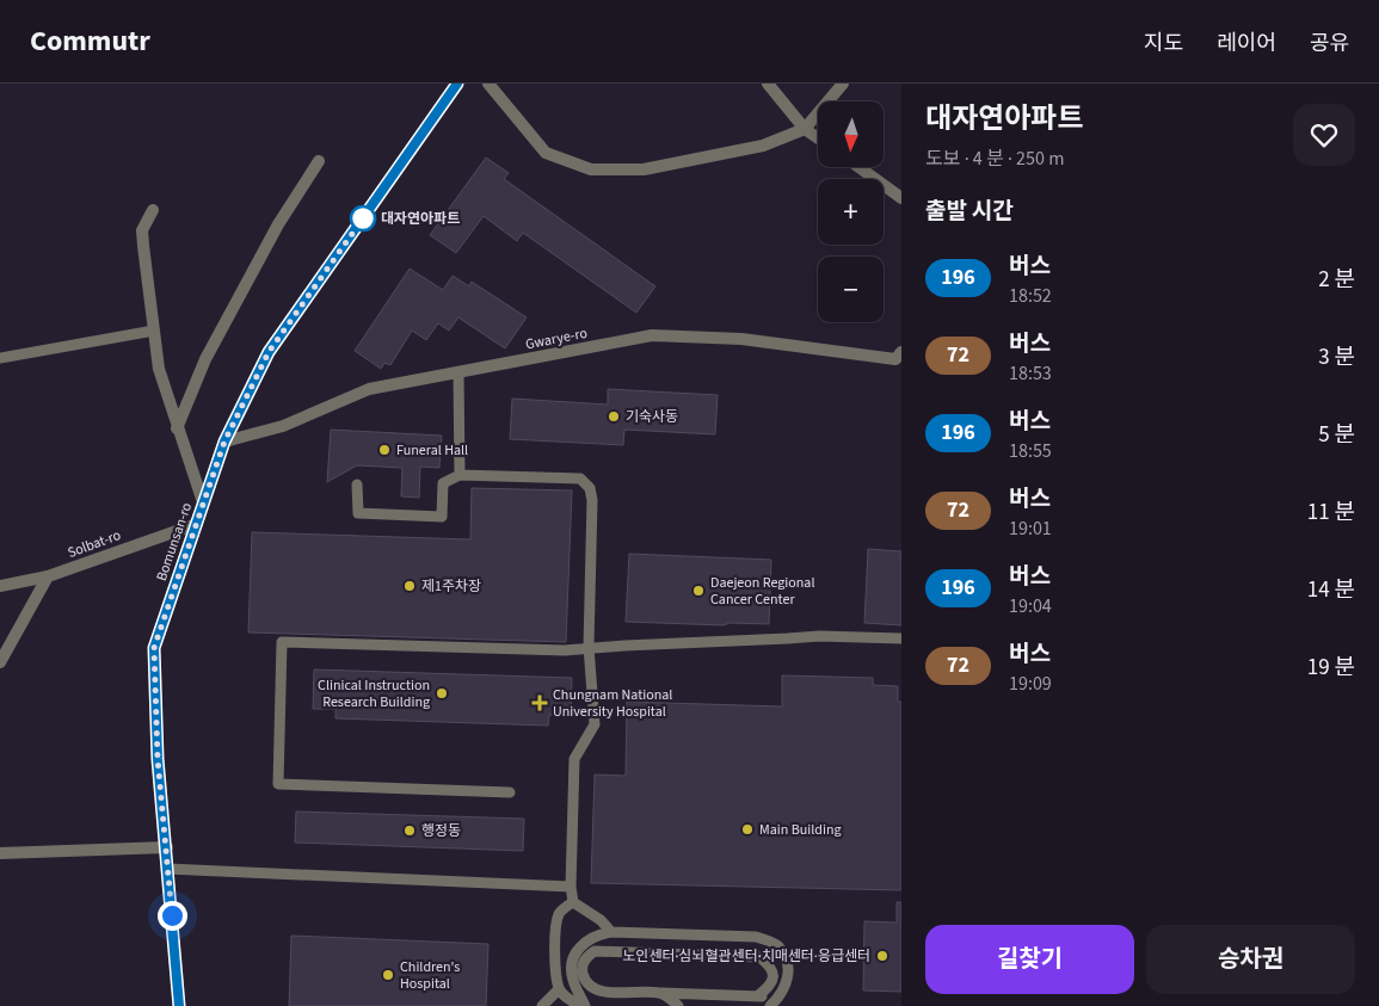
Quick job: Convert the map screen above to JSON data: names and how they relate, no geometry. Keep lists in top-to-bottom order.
{
  "streets": {
    "main road": ["Bomunsan-ro"],
    "street": ["Gwarye-ro", "Solbat-ro"]
  },
  "crossings": [
    ["Gwarye-ro", "Bomunsan-ro"],
    ["Bomunsan-ro", "Solbat-ro"]
  ],
  "places": {
    "other": [
      "대자연아파트",
      "기숙사동",
      "Funeral Hall",
      "제1주차장",
      "Daejeon Regional Cancer Center",
      "Clinical Instruction Research Building",
      "Main Building",
      "행정동",
      "노인센터·심뇌혈관센터·치매센터·응급센터",
      "Children's Hospital"
    ],
    "health": ["Chungnam National University Hospital"]
  },
  "lines": ["bus line 196"],
  "north": "bottom",
  "page": {
    "header": "Commutr",
    "nav": ["지도", "레이어", "공유"],
    "heading": [
      ["대자연아파트", "도보 · 4 분 · 250 m"],
      "출발 시간"
    ],
    "map_buttons": ["+", "−"],
    "list": [
      {
        "mark": "196",
        "name": "버스",
        "note": "18:52",
        "value": "2 분"
      },
      {
        "mark": "72",
        "name": "버스",
        "note": "18:53",
        "value": "3 분"
      },
      {
        "mark": "196",
        "name": "버스",
        "note": "18:55",
        "value": "5 분"
      },
      {
        "mark": "72",
        "name": "버스",
        "note": "19:01",
        "value": "11 분"
      },
      {
        "mark": "196",
        "name": "버스",
        "note": "19:04",
        "value": "14 분"
      },
      {
        "mark": "72",
        "name": "버스",
        "note": "19:09",
        "value": "19 분"
      }
    ],
    "buttons": ["길찾기", "승차권"]
  }
}
